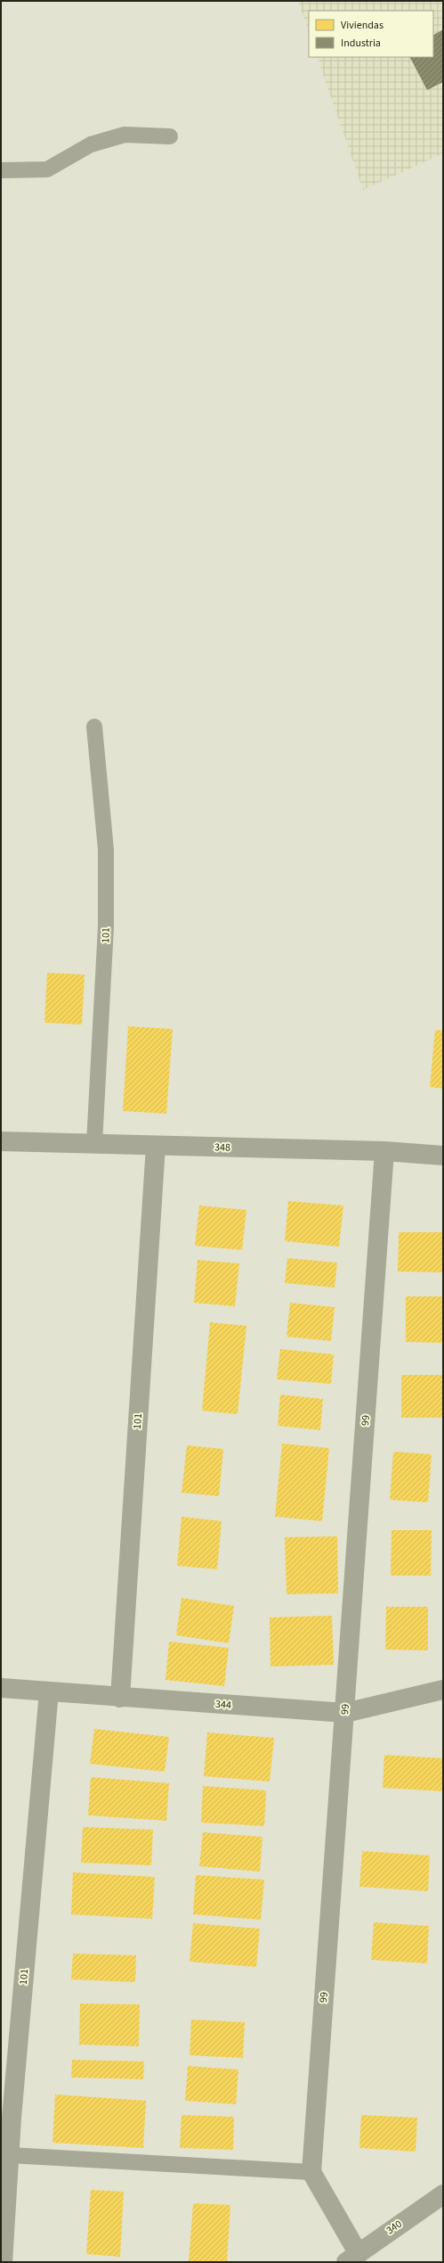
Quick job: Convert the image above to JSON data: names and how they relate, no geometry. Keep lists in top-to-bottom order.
{
  "streets": {
    "street": [
      "101",
      "348",
      "99",
      "344",
      "340"
    ]
  },
  "crossings": [
    ["101", "348"],
    ["101", "344"],
    ["348", "99"],
    ["99", "344"]
  ],
  "legend": ["Viviendas", "Industria"]
}
